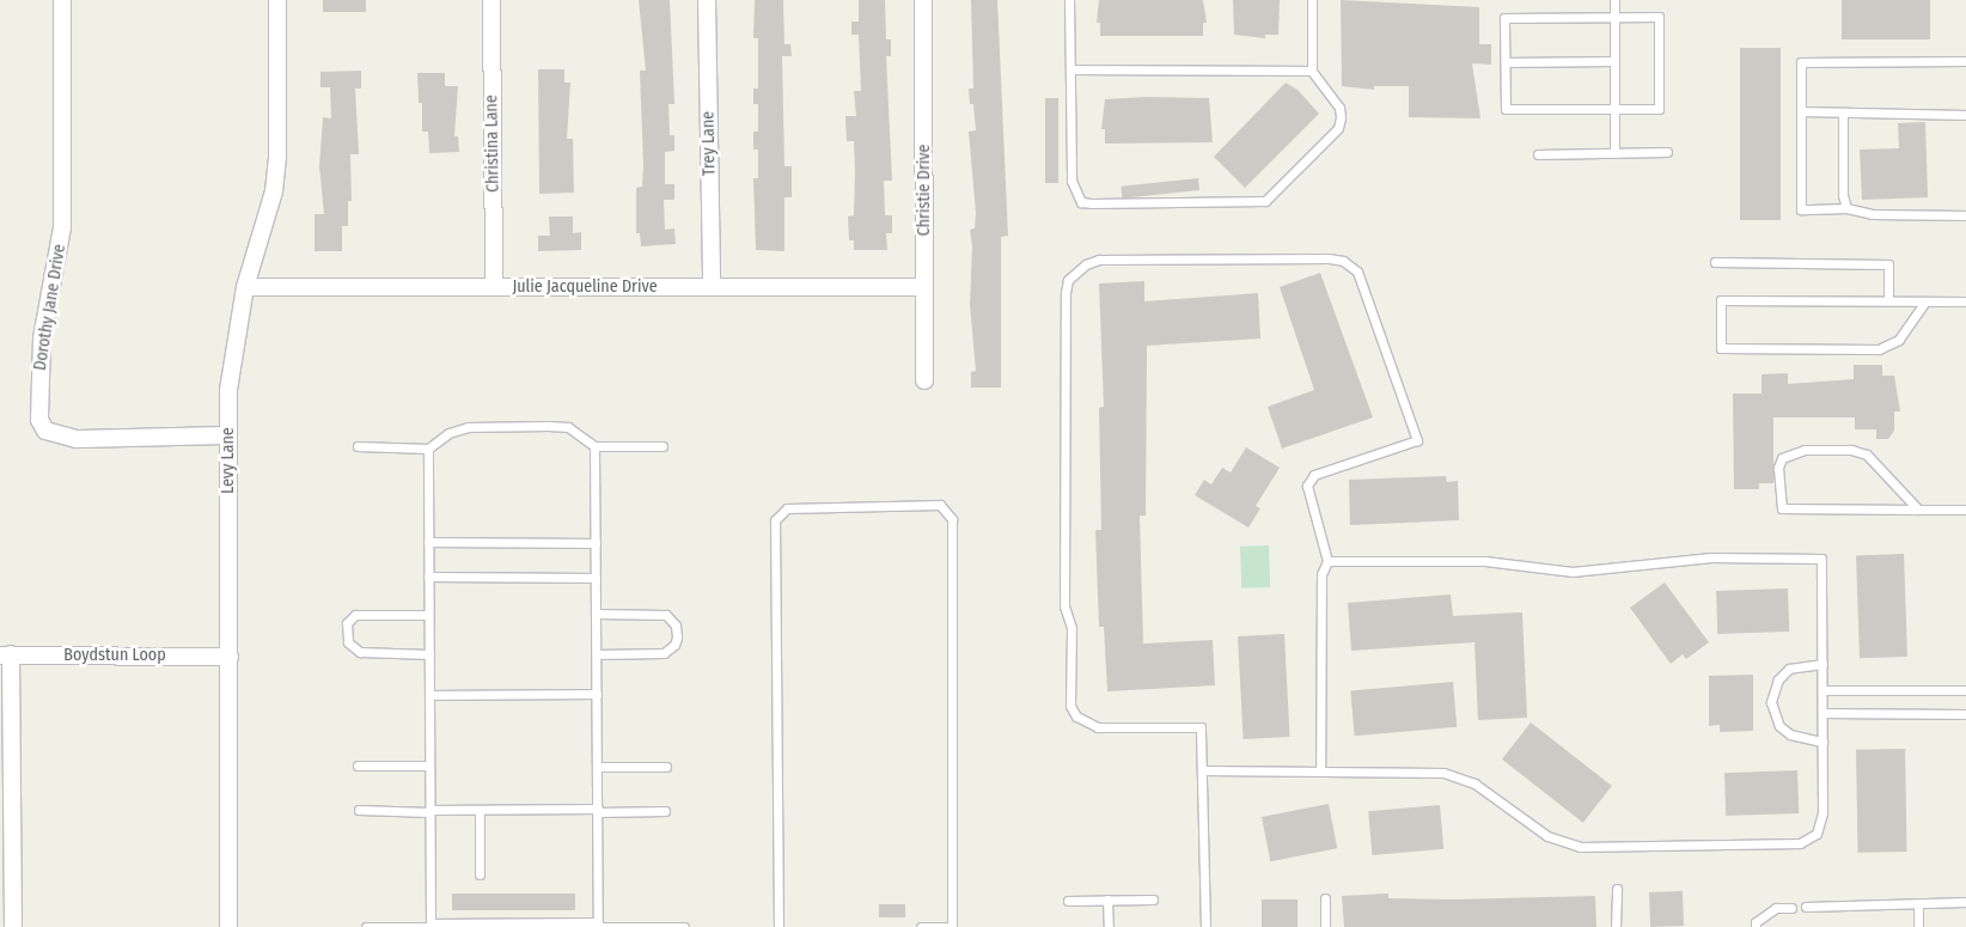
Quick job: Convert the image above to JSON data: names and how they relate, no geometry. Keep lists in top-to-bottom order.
{
  "streets": {
    "street": [
      "Christina Lane",
      "Trey Lane",
      "Christie Drive",
      "Julie Jacqueline Drive",
      "Dorothy Jane Drive",
      "Levy Lane",
      "Boydstun Loop"
    ]
  },
  "crossings": [
    ["Christina Lane", "Julie Jacqueline Drive"],
    ["Trey Lane", "Julie Jacqueline Drive"],
    ["Christie Drive", "Julie Jacqueline Drive"],
    ["Julie Jacqueline Drive", "Levy Lane"],
    ["Dorothy Jane Drive", "Levy Lane"],
    ["Levy Lane", "Boydstun Loop"]
  ]
}
